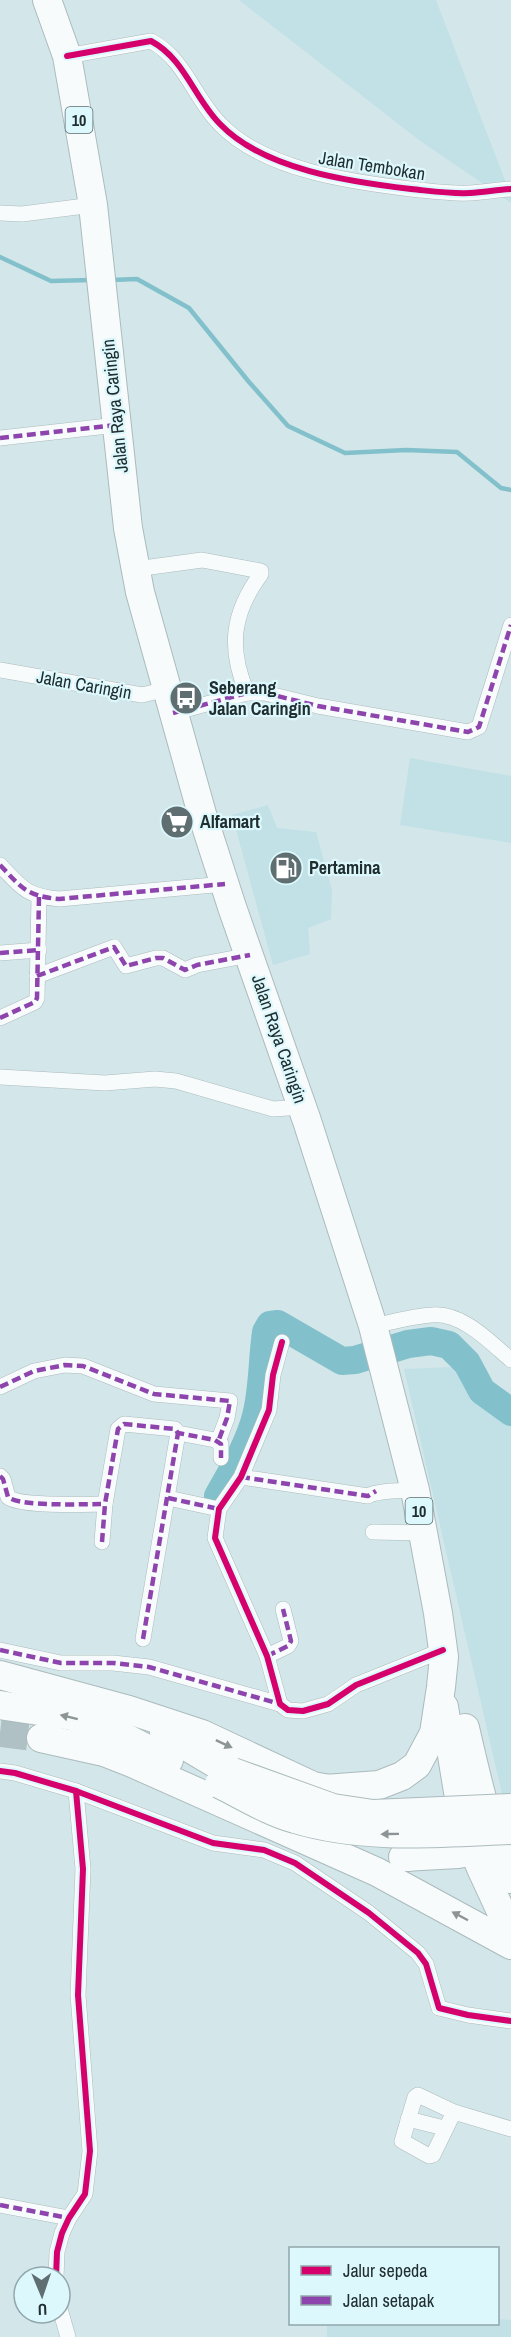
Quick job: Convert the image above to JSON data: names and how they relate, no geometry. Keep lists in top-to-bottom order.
{
  "streets": {
    "highway": ["10", "Jalan Raya Caringin"],
    "street": ["Jalan Tembokan", "Jalan Caringin"]
  },
  "crossings": [
    ["10", "Jalan Tembokan"],
    ["10", "Jalan Raya Caringin"],
    ["Jalan Raya Caringin", "Jalan Caringin"]
  ],
  "places": {
    "bus stop": ["Seberang Jalan Caringin"],
    "supermarket": ["Alfamart"],
    "fuel station": ["Pertamina"]
  },
  "legend": ["Jalur sepeda", "Jalan setapak"],
  "north": "bottom"
}
